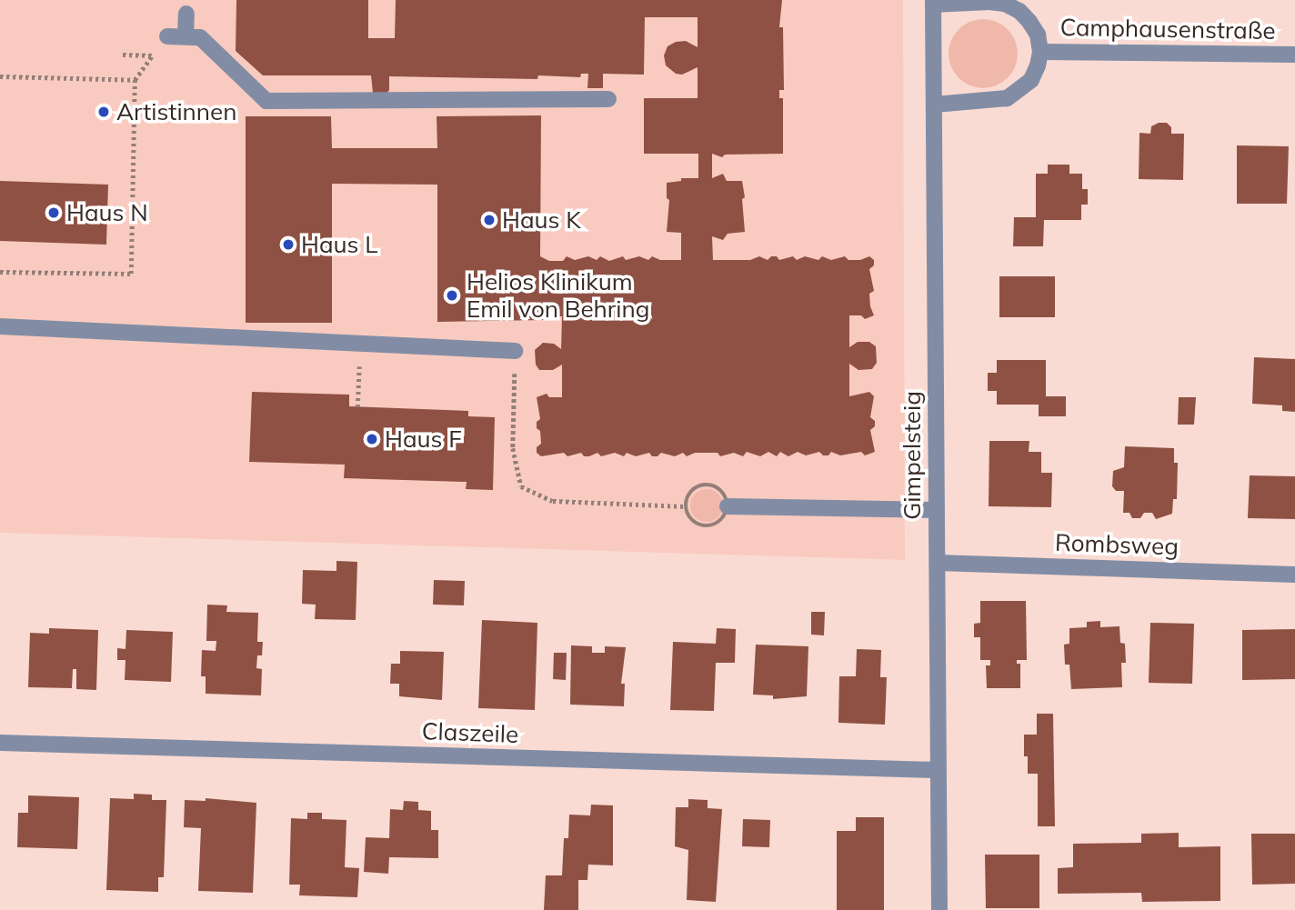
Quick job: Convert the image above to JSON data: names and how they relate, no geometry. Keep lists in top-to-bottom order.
{
  "streets": {
    "street": [
      "Camphausenstraße",
      "Gimpelsteig",
      "Rombsweg",
      "Claszeile"
    ]
  },
  "crossings": [
    ["Camphausenstraße", "Gimpelsteig"],
    ["Gimpelsteig", "Rombsweg"],
    ["Gimpelsteig", "Claszeile"]
  ],
  "places": [
    "Artistinnen",
    "Haus N",
    "Haus K",
    "Haus L",
    "Helios Klinikum Emil von Behring",
    "Haus F"
  ]
}
